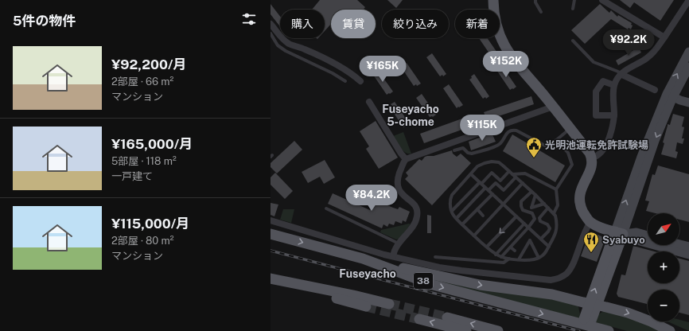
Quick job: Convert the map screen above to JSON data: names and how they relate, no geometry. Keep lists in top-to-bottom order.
{
  "streets": {
    "main road": ["38"]
  },
  "districts": ["Fuseyacho 5-chome", "Fuseyacho"],
  "places": {
    "public building": ["光明池運転免許試験場"],
    "restaurant": ["Syabuyo"]
  },
  "north": "top right",
  "page": {
    "heading": "5件の物件",
    "chip": [
      "購入",
      "賃貸",
      "絞り込み",
      "新着"
    ],
    "price": [
      "¥92.2K",
      "¥152K",
      "¥165K",
      "¥115K",
      "¥84.2K"
    ],
    "list": [
      {
        "name": "¥92,200/月",
        "note": "2部屋 · 66 m² · マンション"
      },
      {
        "name": "¥165,000/月",
        "note": "5部屋 · 118 m² · 一戸建て"
      },
      {
        "name": "¥115,000/月",
        "note": "2部屋 · 80 m² · マンション"
      }
    ],
    "map_buttons": ["+", "−"]
  }
}
